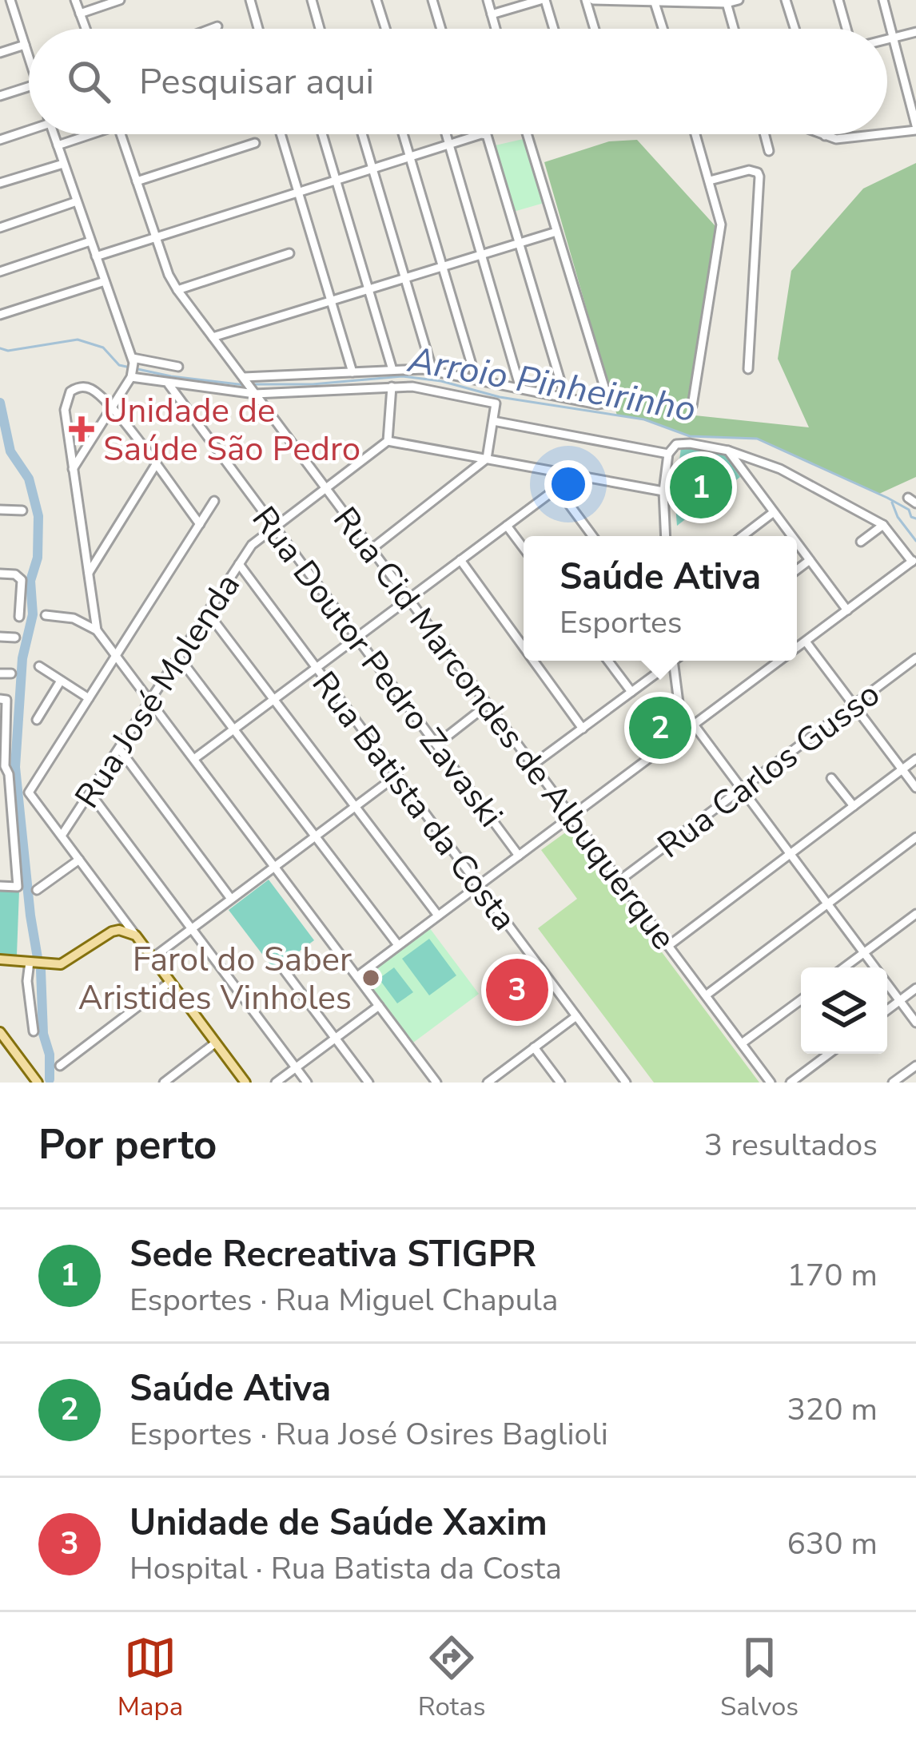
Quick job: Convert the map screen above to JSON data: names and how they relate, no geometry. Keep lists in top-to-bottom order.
{
  "streets": {
    "street": [
      "Rua Doutor Pedro Zavaski",
      "Rua José Molenda",
      "Rua Cid Marcondes de Albuquerque",
      "Rua Carlos Gusso",
      "Rua Batista da Costa"
    ]
  },
  "crossings": [
    ["Rua Doutor Pedro Zavaski", "Rua José Molenda"],
    ["Rua José Molenda", "Rua Cid Marcondes de Albuquerque"],
    ["Rua José Molenda", "Rua Batista da Costa"],
    ["Rua Cid Marcondes de Albuquerque", "Rua Carlos Gusso"]
  ],
  "water": ["Arroio Pinheirinho"],
  "places": {
    "health": ["Unidade de Saúde São Pedro"],
    "other": ["Farol do Saber Aristides Vinholes"]
  },
  "page": {
    "search": "Pesquisar aqui",
    "pins": ["1", "2", "3"],
    "popup": ["Saúde Ativa", "Esportes"],
    "heading": ["Por perto", "3 resultados"],
    "list": [
      {
        "mark": "1",
        "name": "Sede Recreativa STIGPR",
        "note": "Esportes · Rua Miguel Chapula",
        "value": "170 m"
      },
      {
        "mark": "2",
        "name": "Saúde Ativa",
        "note": "Esportes · Rua José Osires Baglioli",
        "value": "320 m"
      },
      {
        "mark": "3",
        "name": "Unidade de Saúde Xaxim",
        "note": "Hospital · Rua Batista da Costa",
        "value": "630 m"
      }
    ],
    "nav": ["Mapa", "Rotas", "Salvos"]
  }
}
